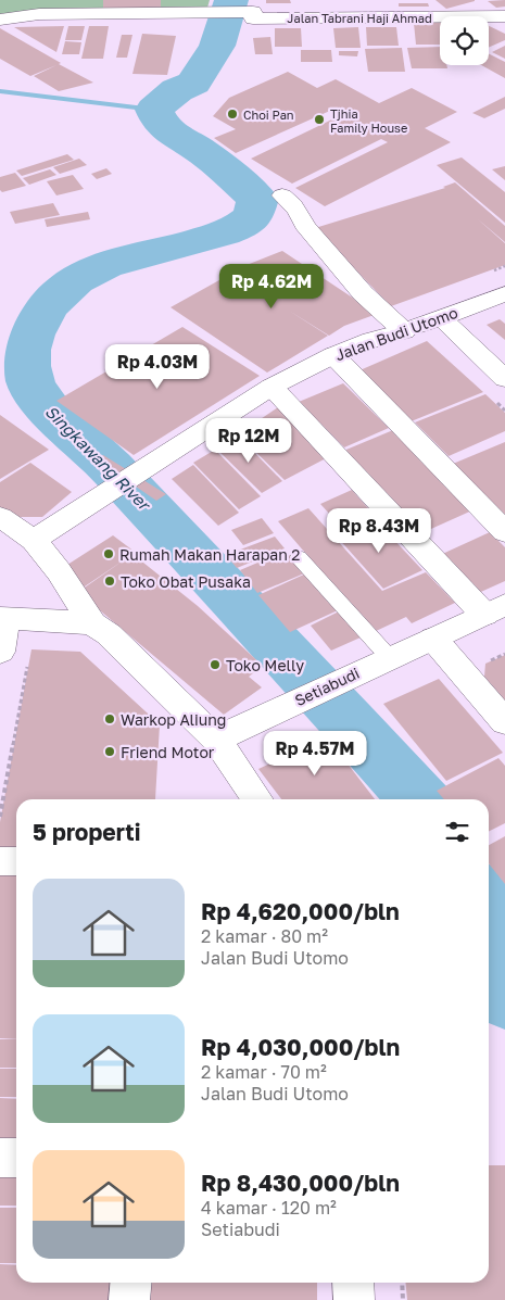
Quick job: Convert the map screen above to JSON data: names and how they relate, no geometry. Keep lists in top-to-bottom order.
{
  "streets": {
    "street": ["Jalan Tabrani Haji Ahmad", "Jalan Budi Utomo", "Setiabudi"]
  },
  "water": ["Singkawang River"],
  "places": [
    "Choi Pan",
    "Tjhia Family House",
    "Rumah Makan Harapan 2",
    "Toko Obat Pusaka",
    "Toko Melly",
    "Warkop Aliung",
    "Friend Motor"
  ],
  "page": {
    "price": [
      "Rp 4.62M",
      "Rp 4.03M",
      "Rp 12M",
      "Rp 8.43M",
      "Rp 4.57M"
    ],
    "heading": "5 properti",
    "list": [
      {
        "name": "Rp 4,620,000/bln",
        "note": "2 kamar · 80 m² · Jalan Budi Utomo"
      },
      {
        "name": "Rp 4,030,000/bln",
        "note": "2 kamar · 70 m² · Jalan Budi Utomo"
      },
      {
        "name": "Rp 8,430,000/bln",
        "note": "4 kamar · 120 m² · Setiabudi"
      }
    ]
  }
}
